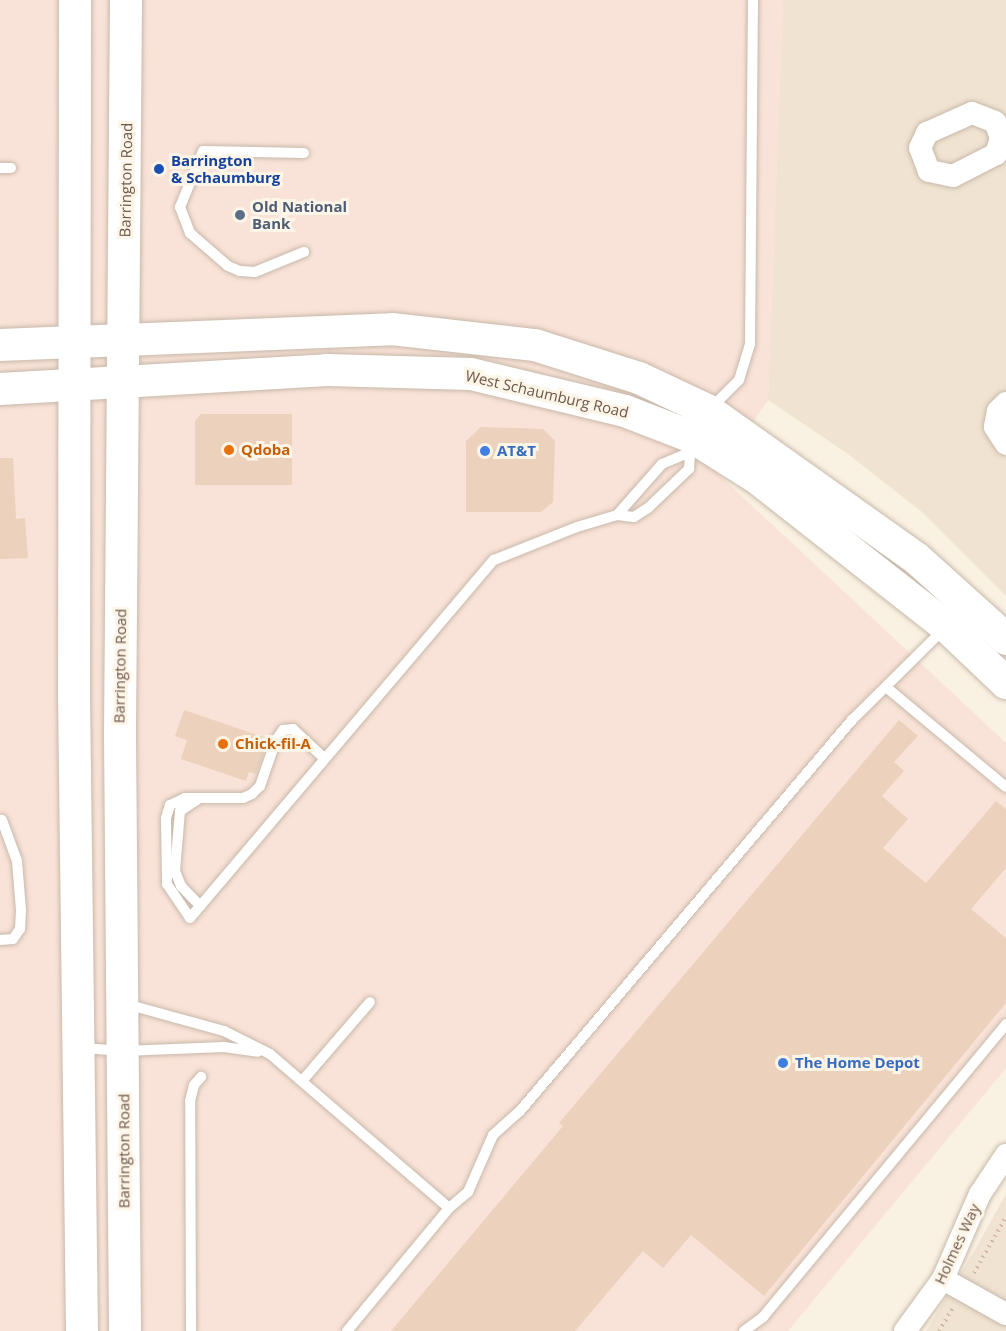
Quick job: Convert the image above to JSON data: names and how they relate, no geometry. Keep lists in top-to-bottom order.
{
  "streets": {
    "main road": ["Barrington Road", "West Schaumburg Road"],
    "street": ["Holmes Way"]
  },
  "crossings": [
    ["Barrington Road", "West Schaumburg Road"]
  ],
  "places": [
    "Barrington & Schaumburg",
    "Old National Bank",
    "Qdoba",
    "AT&T",
    "Chick-fil-A",
    "The Home Depot"
  ]
}
